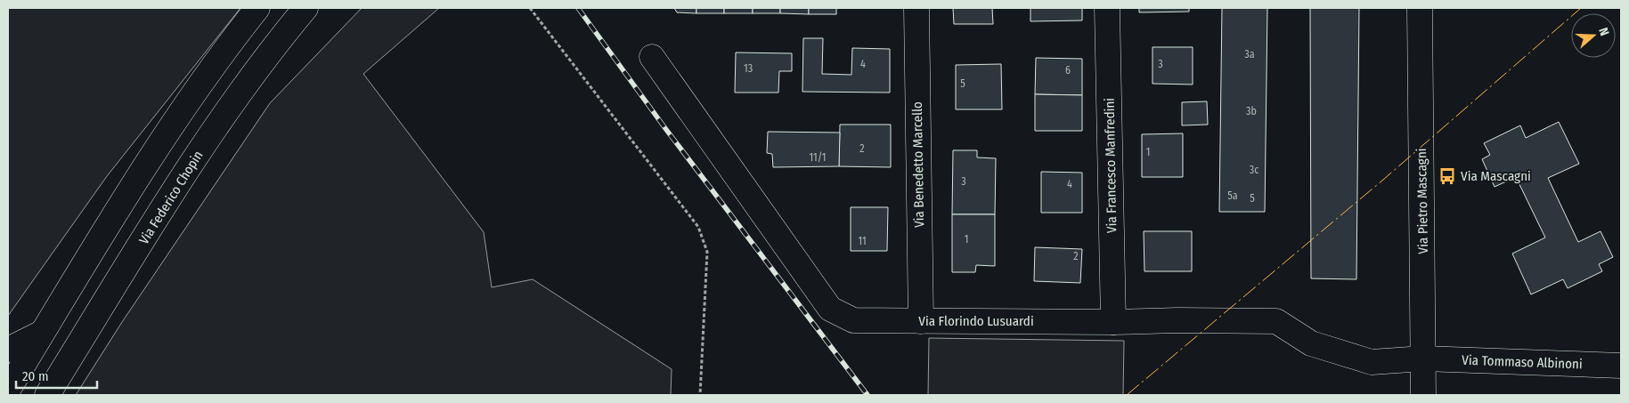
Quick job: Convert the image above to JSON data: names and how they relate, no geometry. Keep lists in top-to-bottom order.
{
  "streets": {
    "street": [
      "Via Benedetto Marcello",
      "Via Francesco Manfredini",
      "Via Federico Chopin",
      "Via Pietro Mascagni",
      "Via Florindo Lusuardi",
      "Via Tommaso Albinoni"
    ]
  },
  "crossings": [
    ["Via Benedetto Marcello", "Via Florindo Lusuardi"],
    ["Via Francesco Manfredini", "Via Florindo Lusuardi"],
    ["Via Pietro Mascagni", "Via Florindo Lusuardi"],
    ["Via Pietro Mascagni", "Via Tommaso Albinoni"],
    ["Via Florindo Lusuardi", "Via Tommaso Albinoni"]
  ],
  "places": {
    "bus stop": ["Via Mascagni"]
  },
  "house_numbers": [
    "3a",
    "4",
    "3",
    "13",
    "6",
    "5",
    "3b",
    "2",
    "1",
    "11/1",
    "3c",
    "3",
    "4",
    "5a",
    "5",
    "1",
    "11",
    "2"
  ],
  "scale_bar": "20 m",
  "north": "right"
}
